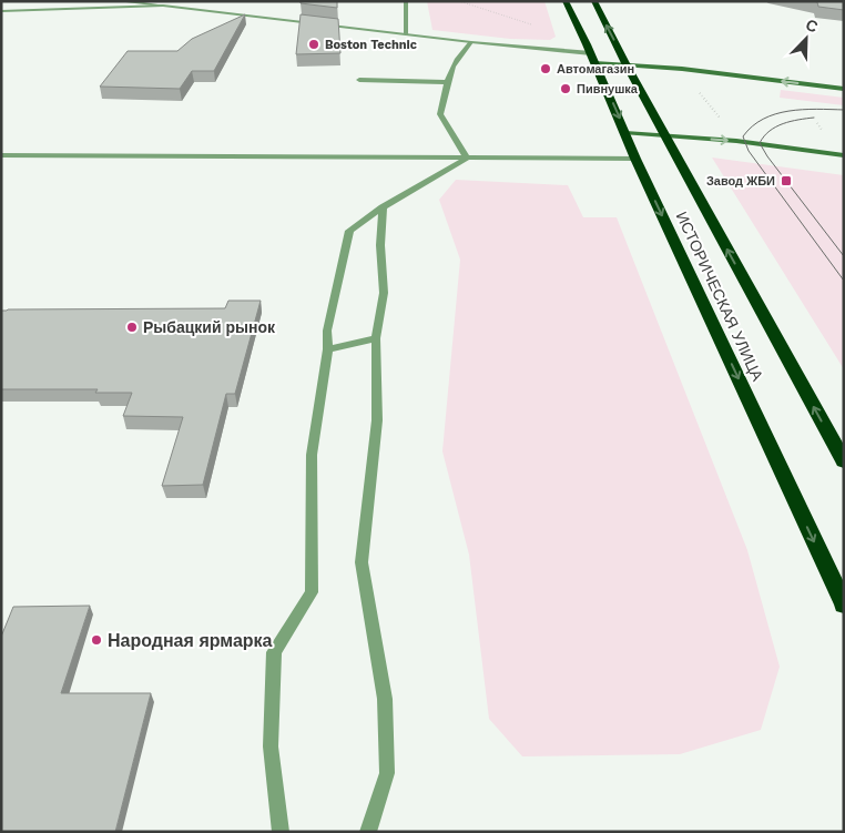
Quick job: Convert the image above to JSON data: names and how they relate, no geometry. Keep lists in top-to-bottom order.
{
  "streets": {
    "highway": ["ИСТОРИЧЕСКАЯ УЛИЦА"]
  },
  "places": {
    "other": [
      "Boston Technic",
      "Автомагазин",
      "Пивнушка",
      "Рыбацкий рынок",
      "Народная ярмарка"
    ],
    "transit": ["Завод ЖБИ"]
  },
  "north": "top right"
}
